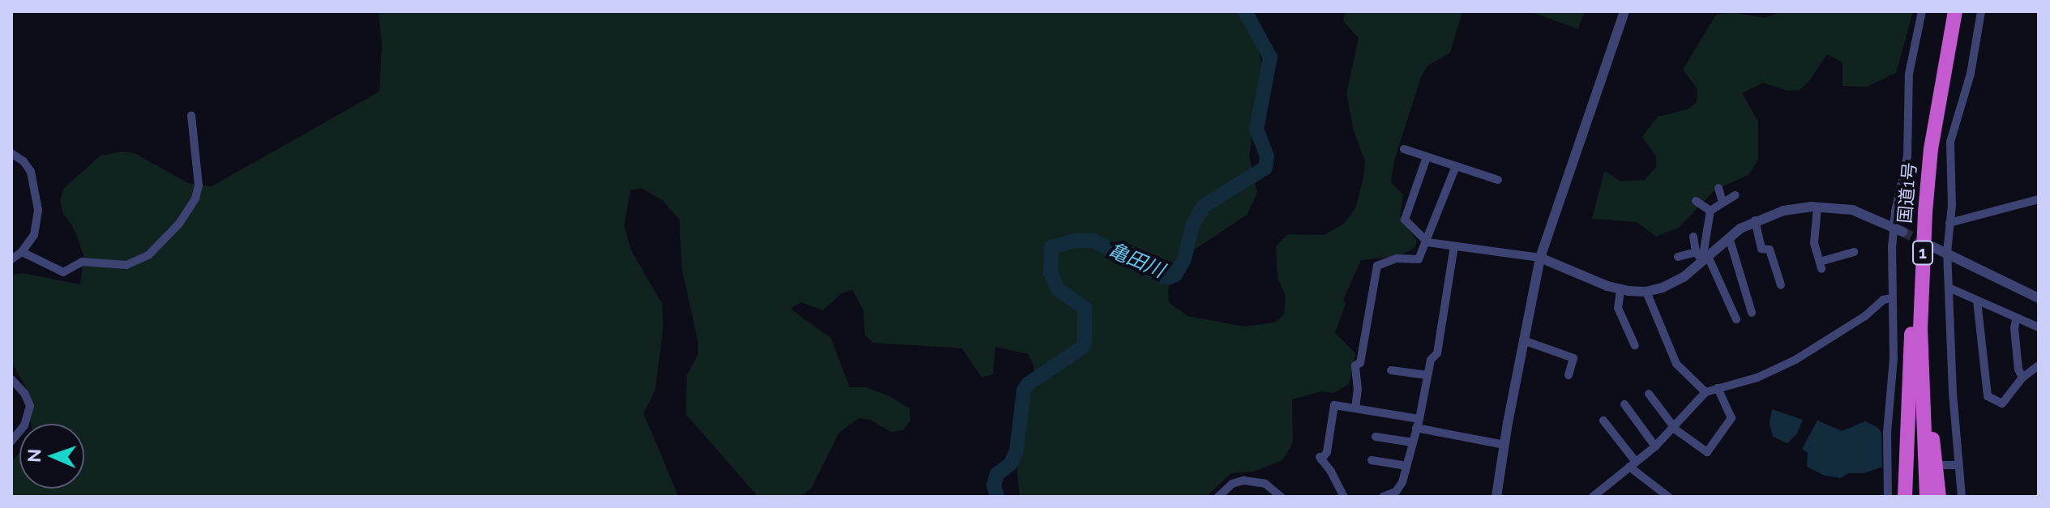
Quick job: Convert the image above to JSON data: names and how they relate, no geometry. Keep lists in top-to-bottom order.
{
  "streets": {
    "highway": ["国道1号", "1"]
  },
  "crossings": [
    ["国道1号", "1"]
  ],
  "water": ["亀田川"],
  "north": "left"
}
